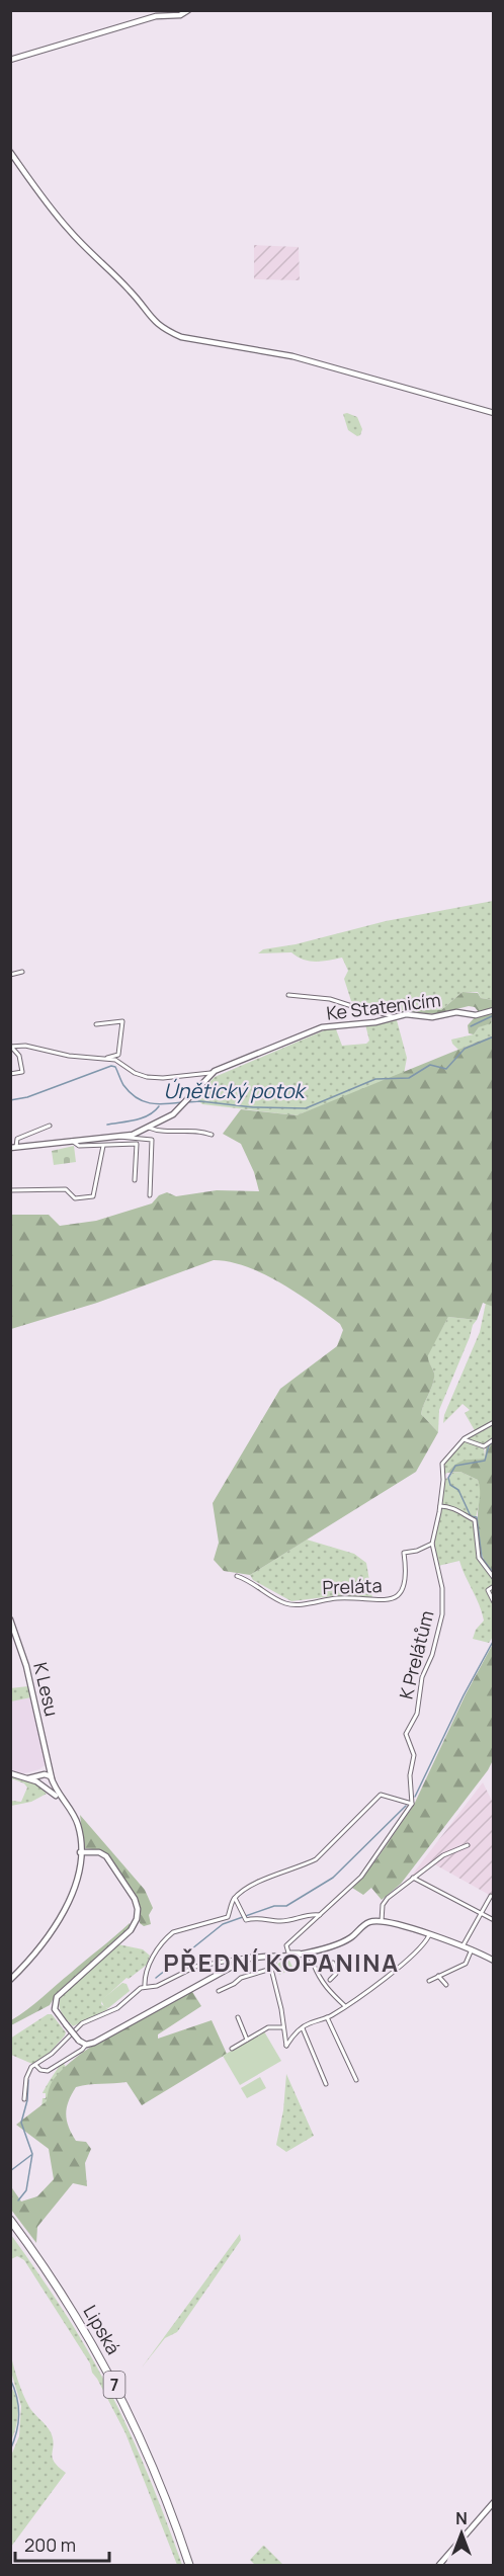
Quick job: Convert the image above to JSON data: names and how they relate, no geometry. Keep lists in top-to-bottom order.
{
  "streets": {
    "highway": ["Lipská", "7"],
    "street": [
      "Ke Statenicím",
      "Preláta",
      "K Prelátům",
      "K Lesu"
    ]
  },
  "crossings": [
    ["Preláta", "K Prelátům"]
  ],
  "districts": ["PŘEDNÍ KOPANINA"],
  "water": ["Únětický potok"],
  "scale_bar": "200 m",
  "north": "top"
}
